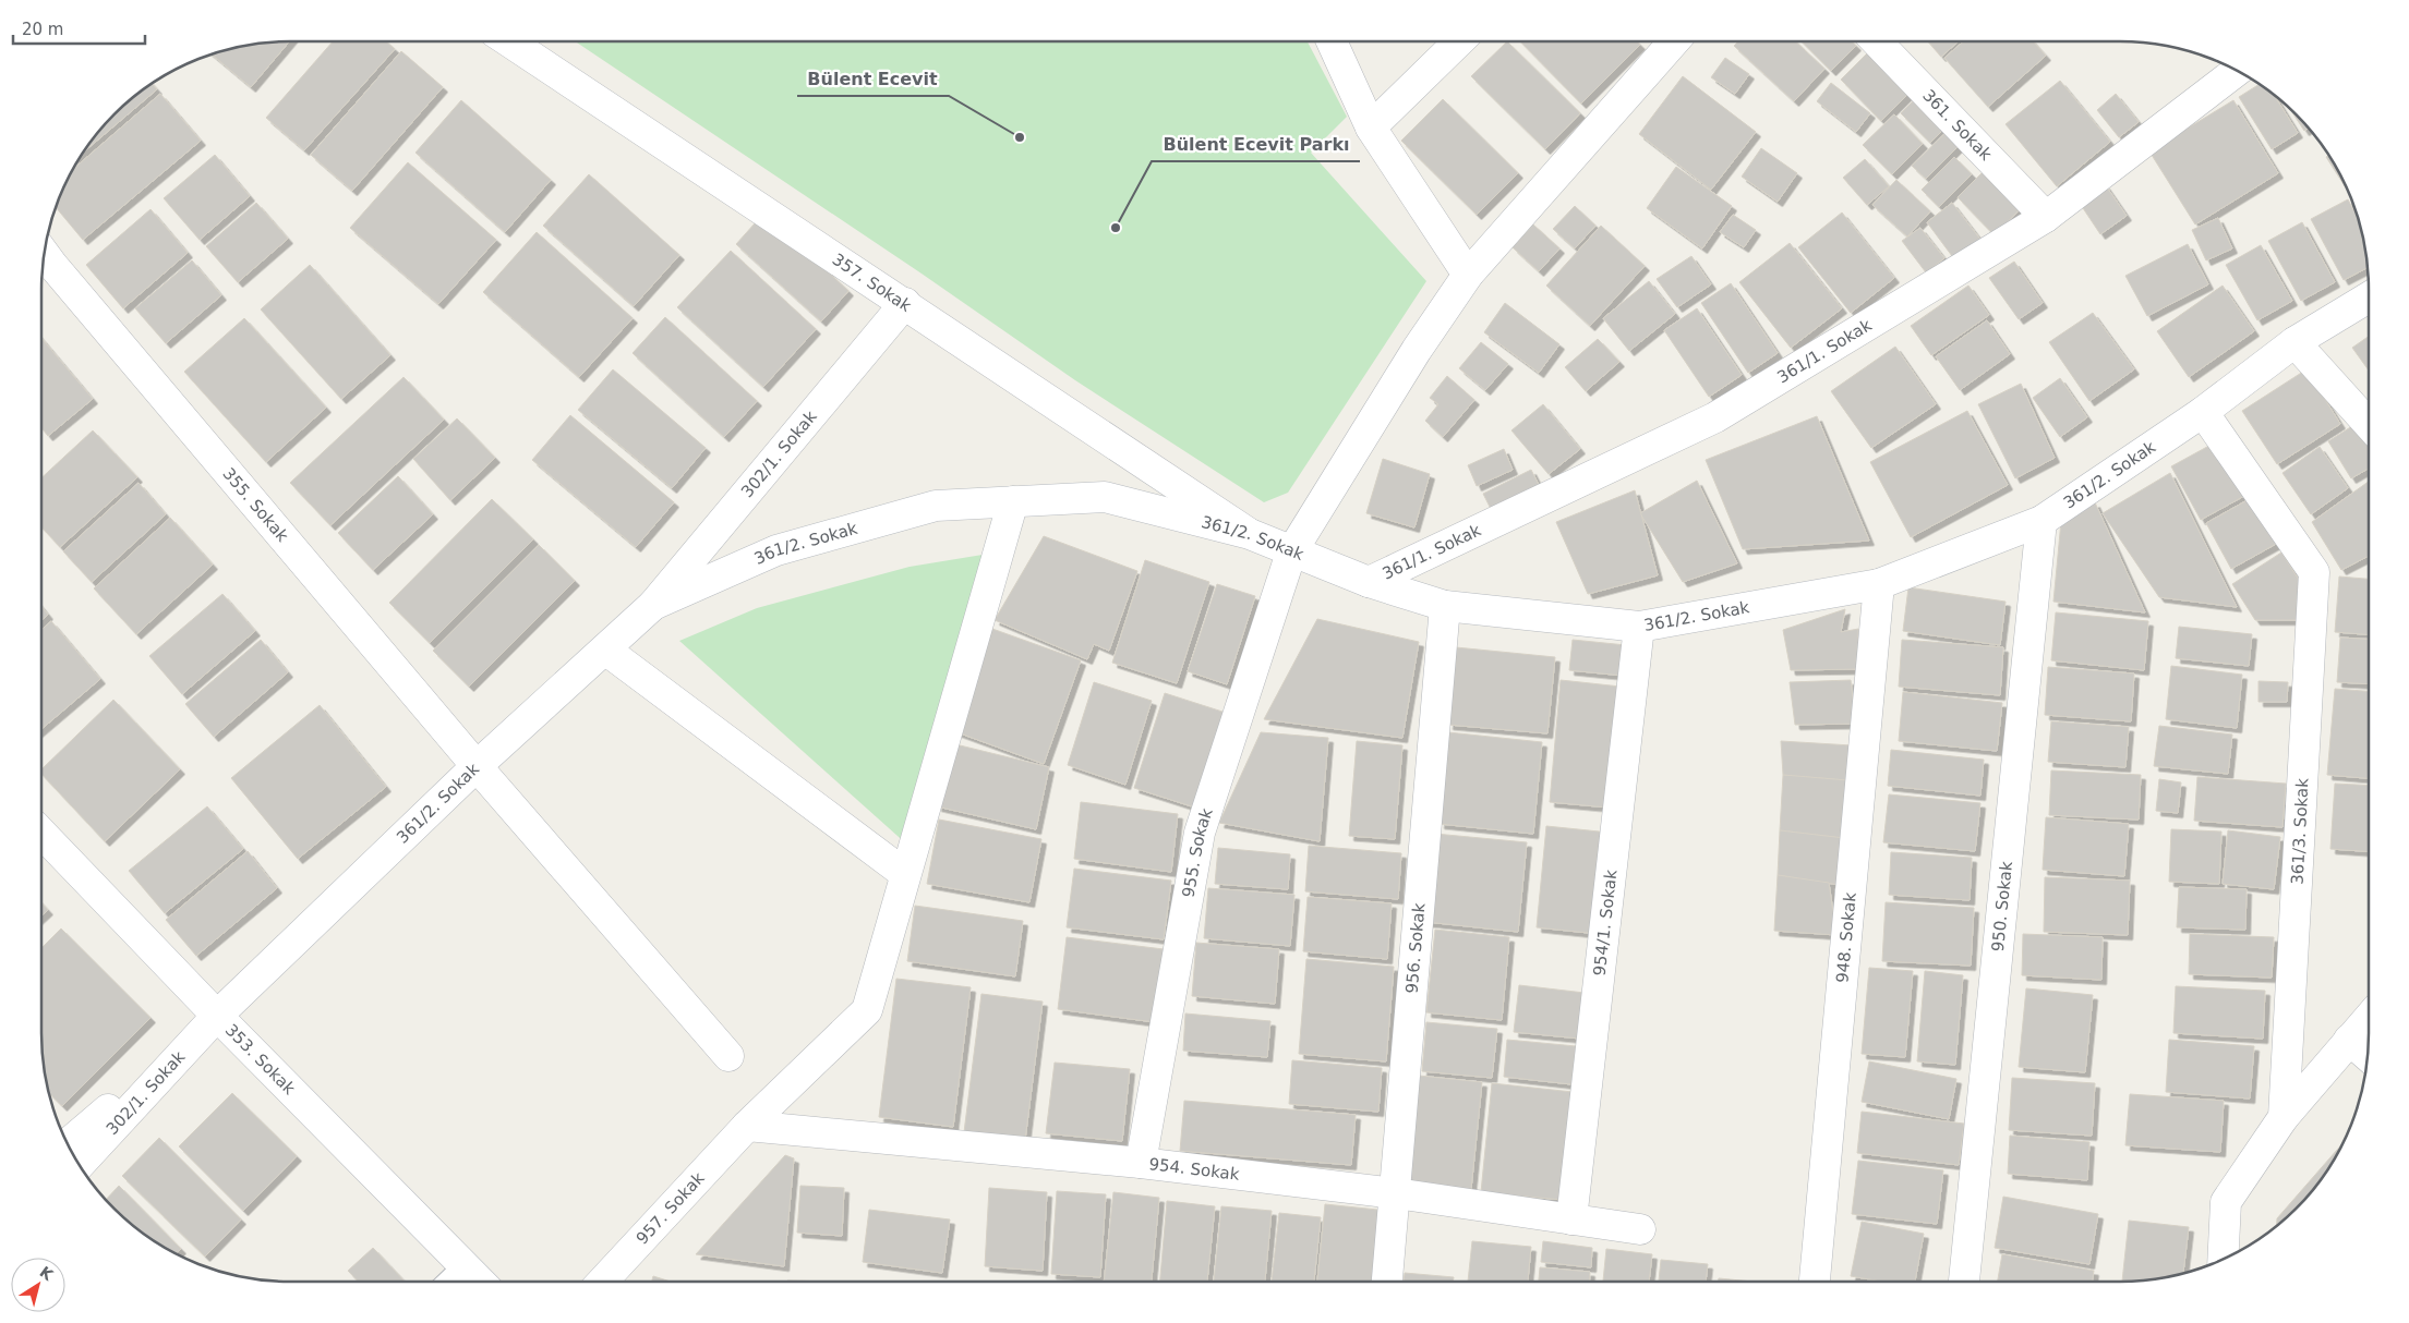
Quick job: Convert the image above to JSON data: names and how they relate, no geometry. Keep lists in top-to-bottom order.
{
  "streets": {
    "street": [
      "361. Sokak",
      "357. Sokak",
      "361/1. Sokak",
      "302/1. Sokak",
      "361/2. Sokak",
      "355. Sokak",
      "361/3. Sokak",
      "955. Sokak",
      "950. Sokak",
      "954/1. Sokak",
      "948. Sokak",
      "956. Sokak",
      "353. Sokak",
      "954. Sokak",
      "957. Sokak"
    ]
  },
  "crossings": [
    ["361. Sokak", "361/1. Sokak"],
    ["357. Sokak", "302/1. Sokak"],
    ["357. Sokak", "361/2. Sokak"],
    ["361/1. Sokak", "361/2. Sokak"],
    ["302/1. Sokak", "361/2. Sokak"],
    ["302/1. Sokak", "353. Sokak"],
    ["361/2. Sokak", "355. Sokak"],
    ["361/2. Sokak", "361/3. Sokak"],
    ["361/2. Sokak", "955. Sokak"],
    ["361/2. Sokak", "950. Sokak"],
    ["361/2. Sokak", "954/1. Sokak"],
    ["361/2. Sokak", "948. Sokak"],
    ["361/2. Sokak", "956. Sokak"],
    ["361/2. Sokak", "353. Sokak"],
    ["361/2. Sokak", "957. Sokak"],
    ["955. Sokak", "954. Sokak"],
    ["954/1. Sokak", "954. Sokak"],
    ["956. Sokak", "954. Sokak"],
    ["954. Sokak", "957. Sokak"]
  ],
  "places": ["Bülent Ecevit", "Bülent Ecevit Parkı"],
  "scale_bar": "20 m",
  "north": "top right"
}
